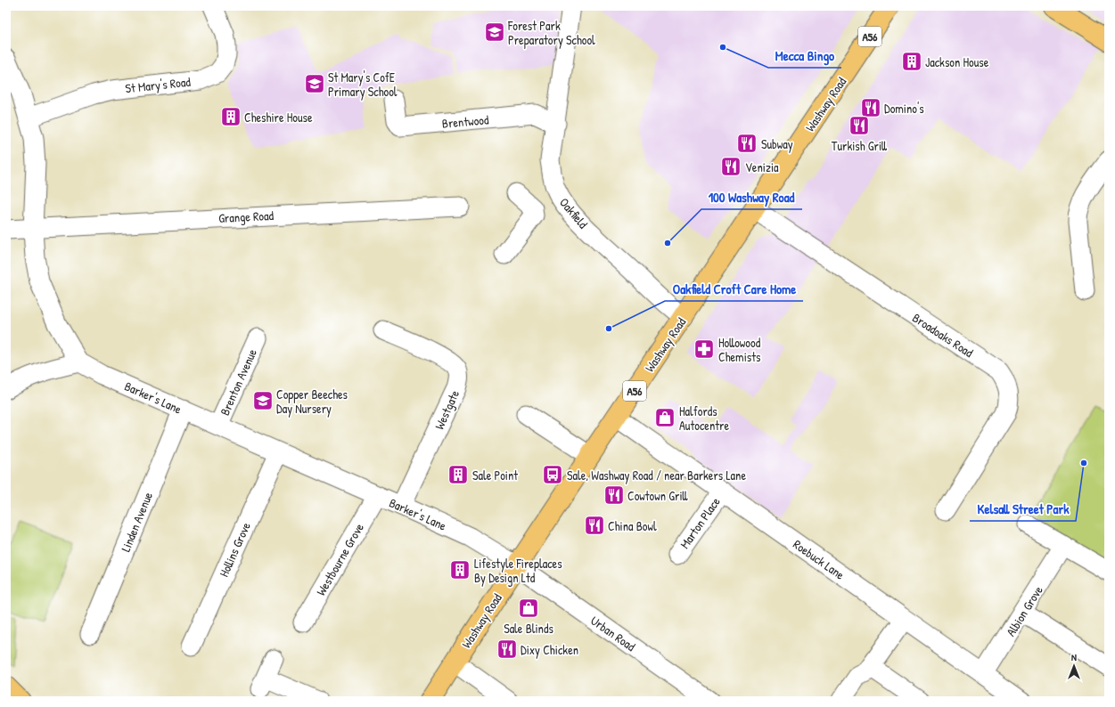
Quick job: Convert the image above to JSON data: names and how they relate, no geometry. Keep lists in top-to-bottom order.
{
  "streets": {
    "main road": ["A56", "Washway Road"],
    "street": [
      "St Mary's Road",
      "Brentwood",
      "Oakfield",
      "Grange Road",
      "Broadoaks Road",
      "Brenton Avenue",
      "Barker's Lane",
      "Westgate",
      "Linden Avenue",
      "Marton Place",
      "Hollins Grove",
      "Westbourne Grove",
      "Roebuck Lane",
      "Albion Grove",
      "Urban Road"
    ]
  },
  "crossings": [
    ["Washway Road", "Oakfield"],
    ["Washway Road", "Broadoaks Road"],
    ["Washway Road", "Barker's Lane"],
    ["Washway Road", "Roebuck Lane"],
    ["Washway Road", "Urban Road"],
    ["Brentwood", "Oakfield"],
    ["Brenton Avenue", "Barker's Lane"],
    ["Barker's Lane", "Westgate"],
    ["Barker's Lane", "Linden Avenue"],
    ["Barker's Lane", "Hollins Grove"],
    ["Barker's Lane", "Westbourne Grove"],
    ["Barker's Lane", "Urban Road"],
    ["Marton Place", "Roebuck Lane"],
    ["Roebuck Lane", "Albion Grove"]
  ],
  "places": {
    "school or university": ["Forest Park Preparatory School", "St Mary's CofE Primary School", "Copper Beeches Day Nursery"],
    "other": [
      "Mecca Bingo",
      "100 Washway Road",
      "Oakfield Croft Care Home",
      "Kelsall Street Park"
    ],
    "building": [
      "Jackson House",
      "Cheshire House",
      "Sale Point",
      "Lifestyle Fireplaces By Design Ltd"
    ],
    "restaurant": [
      "Domino's",
      "Turkish Grill",
      "Subway",
      "Venizia",
      "Cowtown Grill",
      "China Bowl",
      "Dixy Chicken"
    ],
    "pharmacy": ["Hollowood Chemists"],
    "shop": ["Halfords Autocentre", "Sale Blinds"],
    "bus stop": ["Sale, Washway Road / near Barkers Lane"]
  },
  "north": "top"
}
